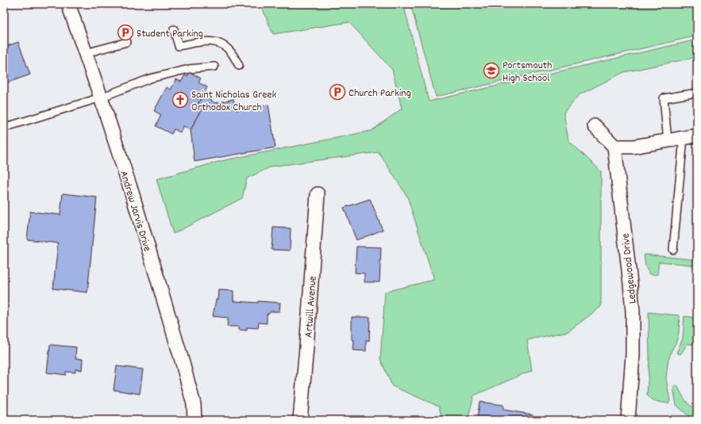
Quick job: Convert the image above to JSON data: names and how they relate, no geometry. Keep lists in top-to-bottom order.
{
  "streets": {
    "street": ["Andrew Jarvis Drive", "Ledgewood Drive", "Artwill Avenue"]
  },
  "places": {
    "parking": ["Student Parking", "Church Parking"],
    "school or university": ["Portsmouth High School"],
    "church": ["Saint Nicholas Greek Orthodox Church"]
  }
}
